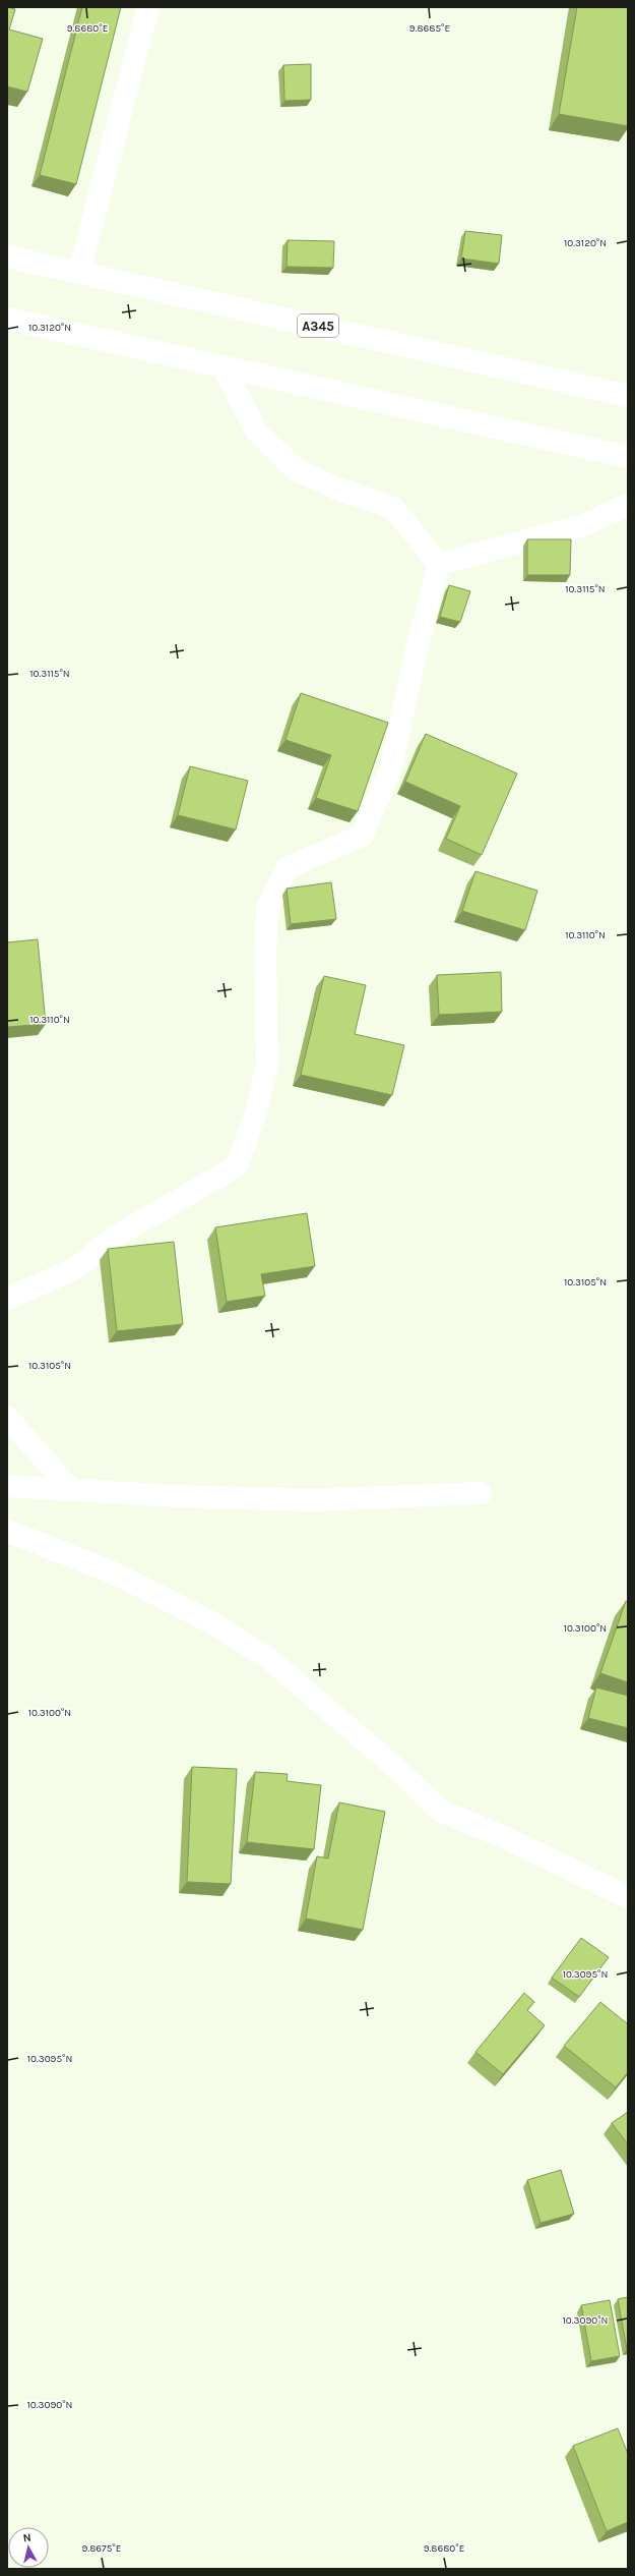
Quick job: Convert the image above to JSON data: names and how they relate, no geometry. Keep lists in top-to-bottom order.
{
  "streets": {
    "main road": ["A345"]
  },
  "north": "top",
  "coordinates": [
    "9.8680°E",
    "9.8685°E",
    "10.3120°N",
    "10.3115°N",
    "10.3110°N",
    "10.3105°N",
    "10.3100°N",
    "10.3095°N",
    "10.3090°N",
    "9.8675°E"
  ]
}
